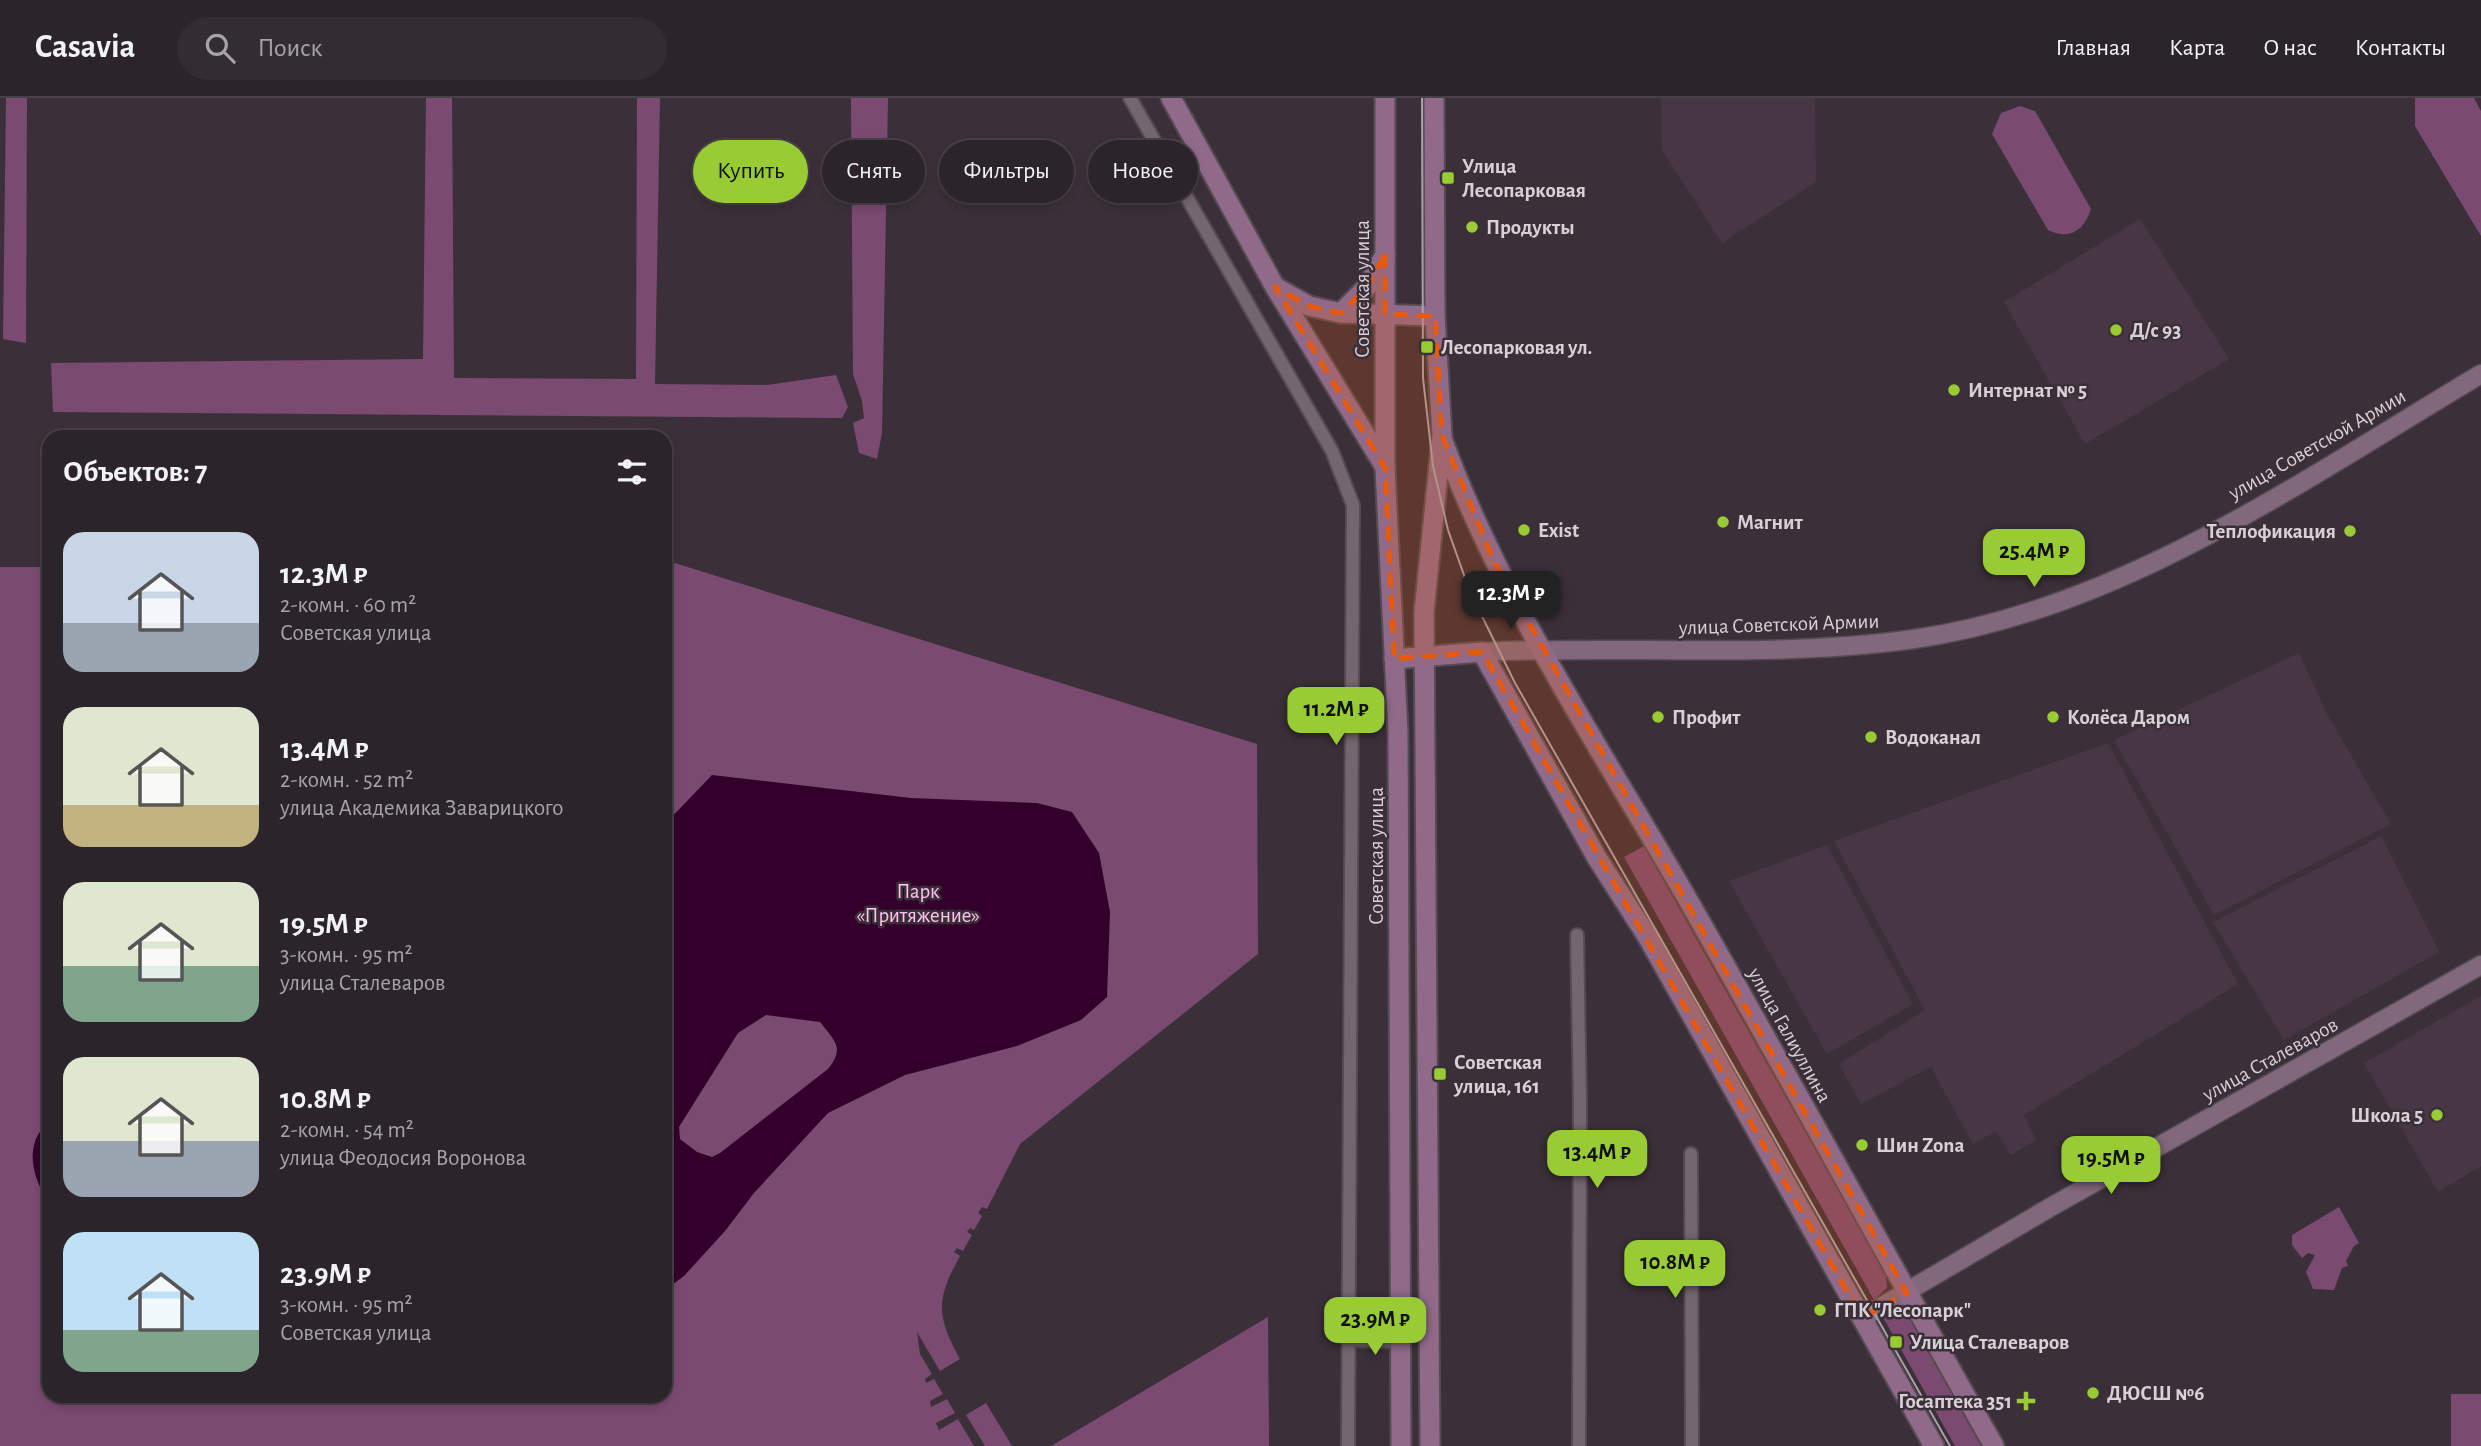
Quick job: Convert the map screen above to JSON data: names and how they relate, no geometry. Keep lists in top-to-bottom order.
{
  "streets": {
    "main road": [
      "Советская улица",
      "улица Советской Армии",
      "улица Галиуллина",
      "улица Сталеваров"
    ]
  },
  "crossings": [
    ["Советская улица", "улица Советской Армии"],
    ["улица Советской Армии", "улица Галиуллина"],
    ["улица Галиуллина", "улица Сталеваров"]
  ],
  "parks": ["Парк «Притяжение»"],
  "places": {
    "transit": [
      "Улица Лесопарковая",
      "Лесопарковая ул.",
      "Советская улица, 161",
      "Улица Сталеваров"
    ],
    "other": [
      "Продукты",
      "Д/с 93",
      "Интернат № 5",
      "Магнит",
      "Exist",
      "Теплофикация",
      "Профит",
      "Колёса Даром",
      "Водоканал",
      "Школа 5",
      "Шин Zona",
      "ГПК \"Лесопарк\"",
      "ДЮСШ №6"
    ],
    "health": ["Госаптека 351"]
  },
  "page": {
    "header": "Casavia",
    "search": "Поиск",
    "nav": [
      "Главная",
      "Карта",
      "О нас",
      "Контакты"
    ],
    "chip": [
      "Купить",
      "Снять",
      "Фильтры",
      "Новое"
    ],
    "heading": "Объектов: 7",
    "list": [
      {
        "name": "12.3M ₽",
        "note": "2-комн. · 60 m² · Советская улица"
      },
      {
        "name": "13.4M ₽",
        "note": "2-комн. · 52 m² · улица Академика Заварицкого"
      },
      {
        "name": "19.5M ₽",
        "note": "3-комн. · 95 m² · улица Сталеваров"
      },
      {
        "name": "10.8M ₽",
        "note": "2-комн. · 54 m² · улица Феодосия Воронова"
      },
      {
        "name": "23.9M ₽",
        "note": "3-комн. · 95 m² · Советская улица"
      }
    ],
    "price": [
      "25.4M ₽",
      "12.3M ₽",
      "11.2M ₽",
      "13.4M ₽",
      "19.5M ₽",
      "10.8M ₽",
      "23.9M ₽"
    ]
  }
}
